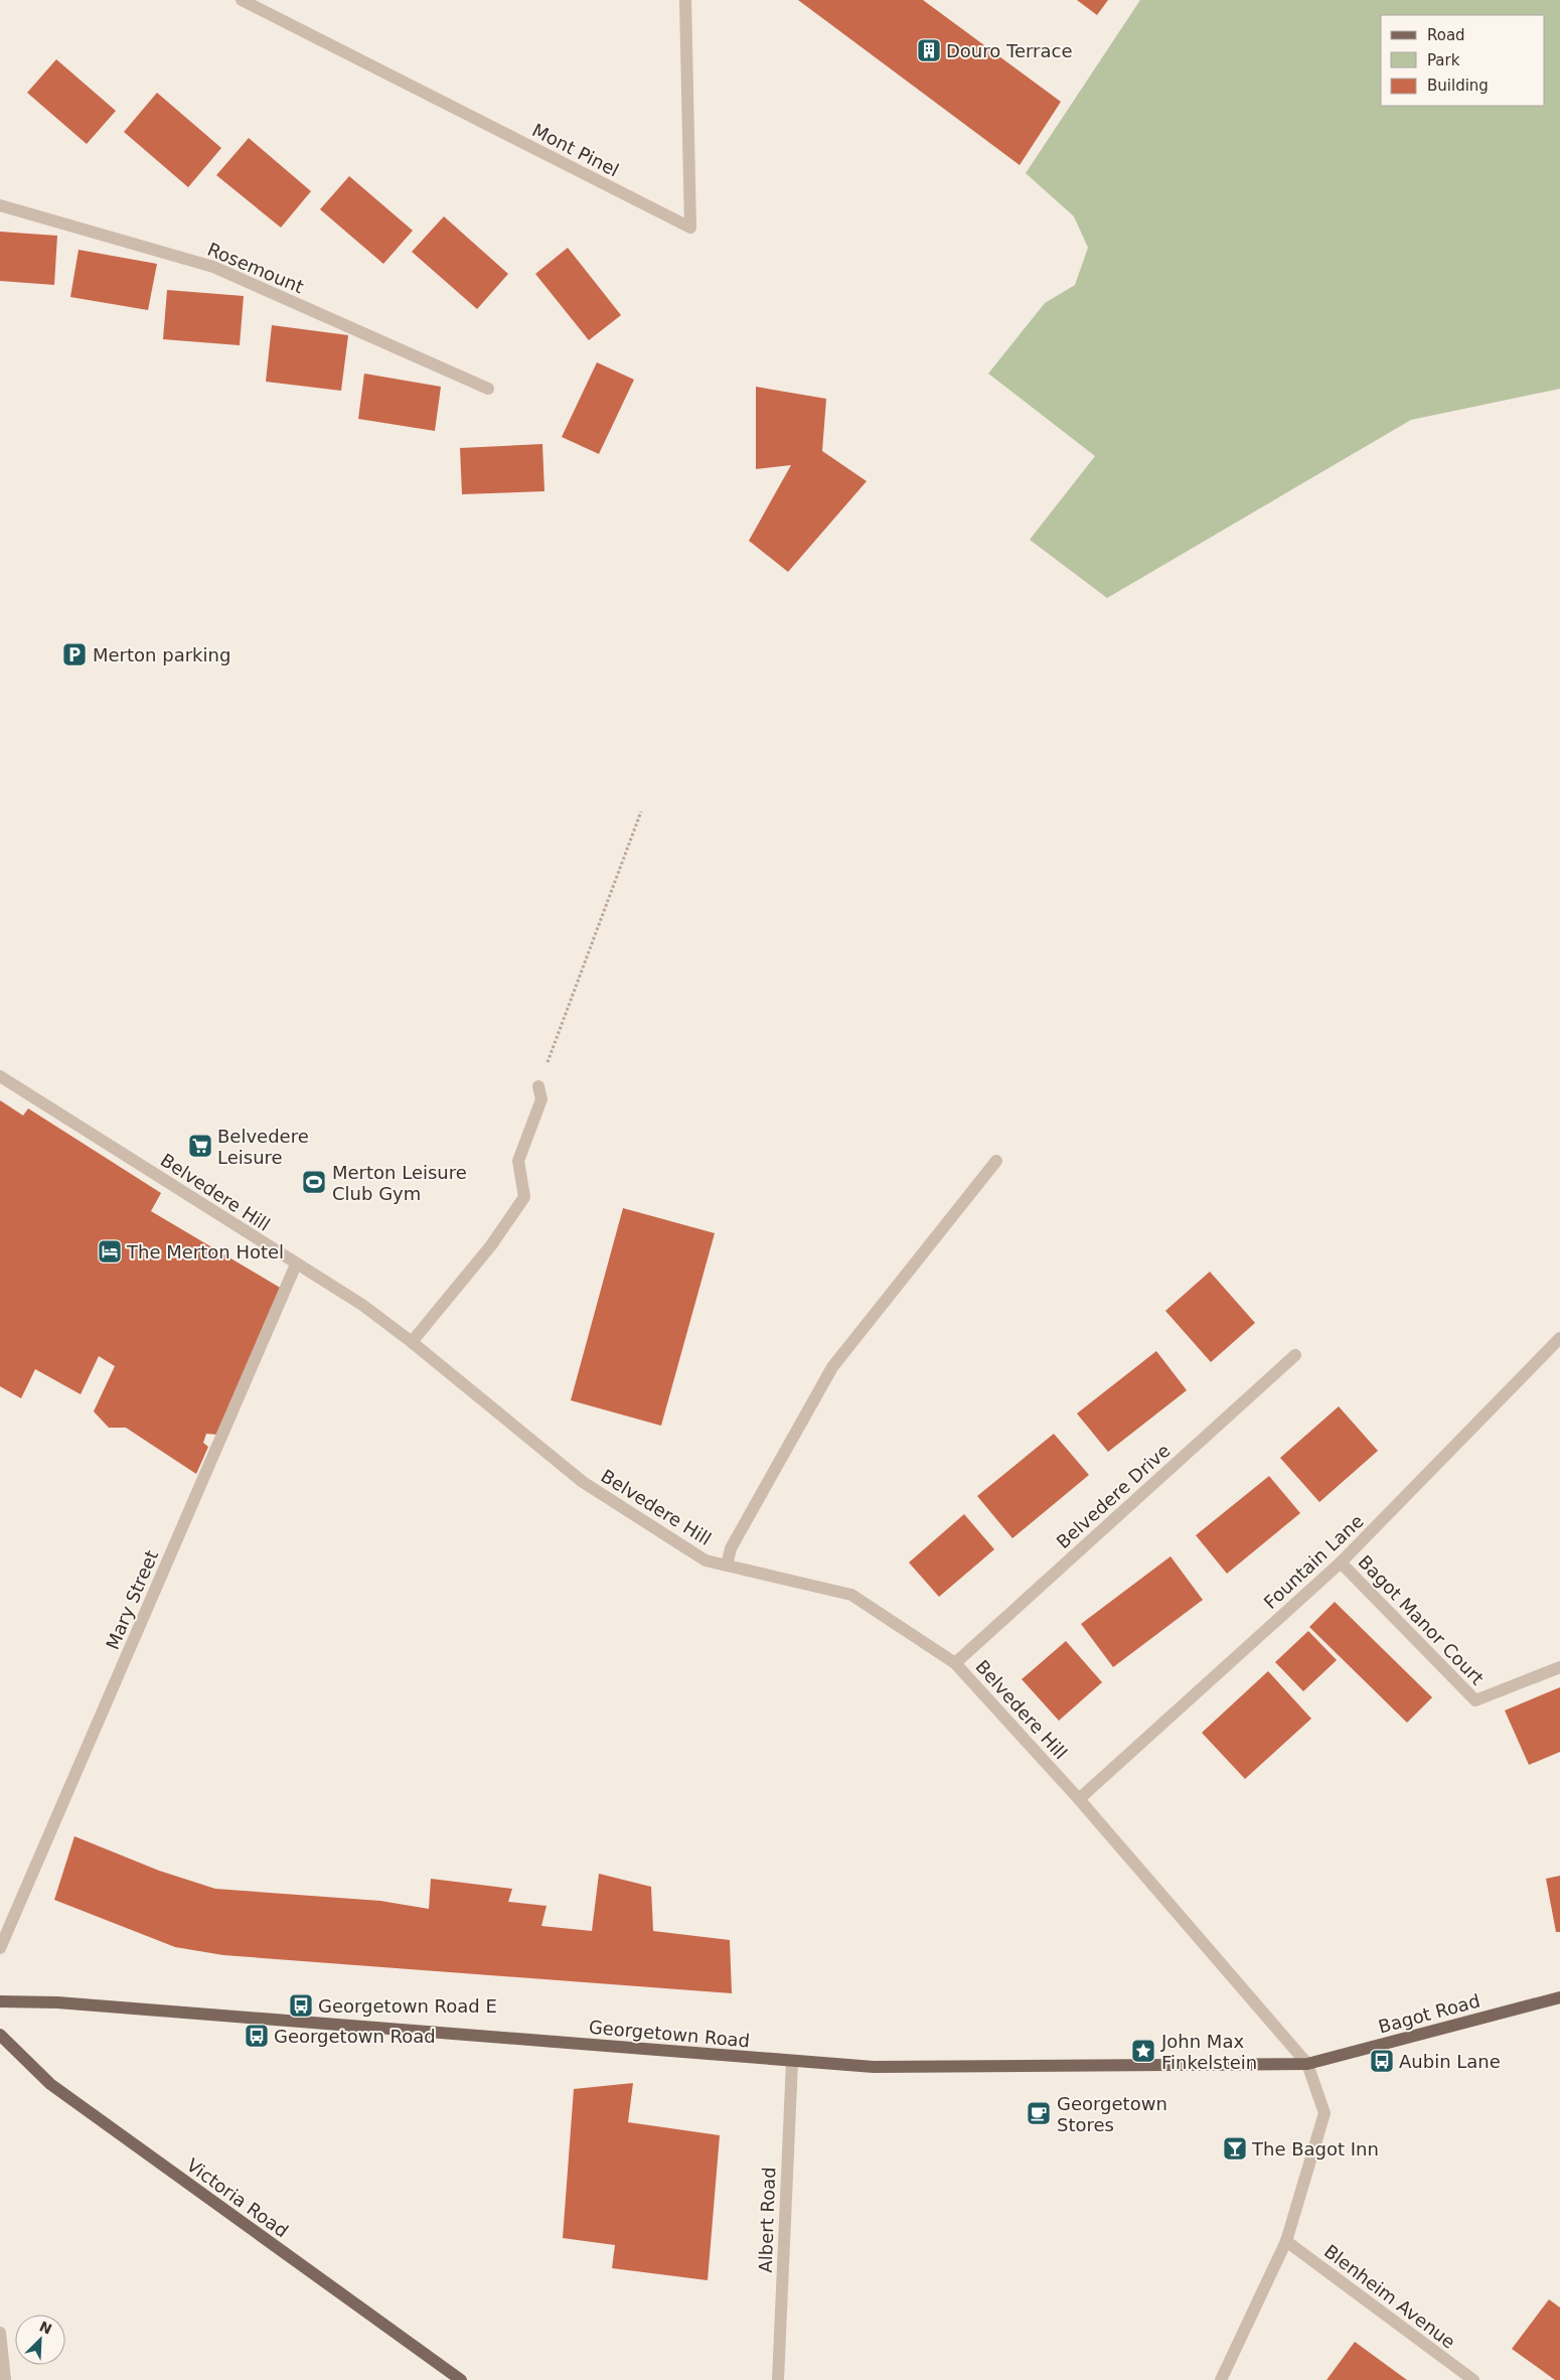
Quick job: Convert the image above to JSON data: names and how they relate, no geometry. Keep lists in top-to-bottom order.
{
  "streets": {
    "main road": ["Bagot Road", "Georgetown Road", "Victoria Road"],
    "street": [
      "Mont Pinel",
      "Rosemount",
      "Belvedere Hill",
      "Belvedere Drive",
      "Fountain Lane",
      "Mary Street",
      "Bagot Manor Court",
      "Albert Road",
      "Blenheim Avenue"
    ]
  },
  "crossings": [
    ["Belvedere Hill", "Belvedere Drive"],
    ["Belvedere Hill", "Fountain Lane"],
    ["Belvedere Hill", "Mary Street"],
    ["Belvedere Hill", "Bagot Road"],
    ["Belvedere Hill", "Georgetown Road"],
    ["Fountain Lane", "Bagot Manor Court"],
    ["Bagot Road", "Georgetown Road"],
    ["Georgetown Road", "Albert Road"]
  ],
  "places": {
    "building": ["Douro Terrace"],
    "parking": ["Merton parking"],
    "supermarket": ["Belvedere Leisure"],
    "sports": ["Merton Leisure Club Gym"],
    "hotel": ["The Merton Hotel"],
    "bus stop": ["Georgetown Road E", "Georgetown Road", "Aubin Lane"],
    "place": ["John Max Finkelstein"],
    "cafe": ["Georgetown Stores"],
    "bar": ["The Bagot Inn"]
  },
  "legend": ["Road", "Park", "Building"],
  "north": "top right"
}
